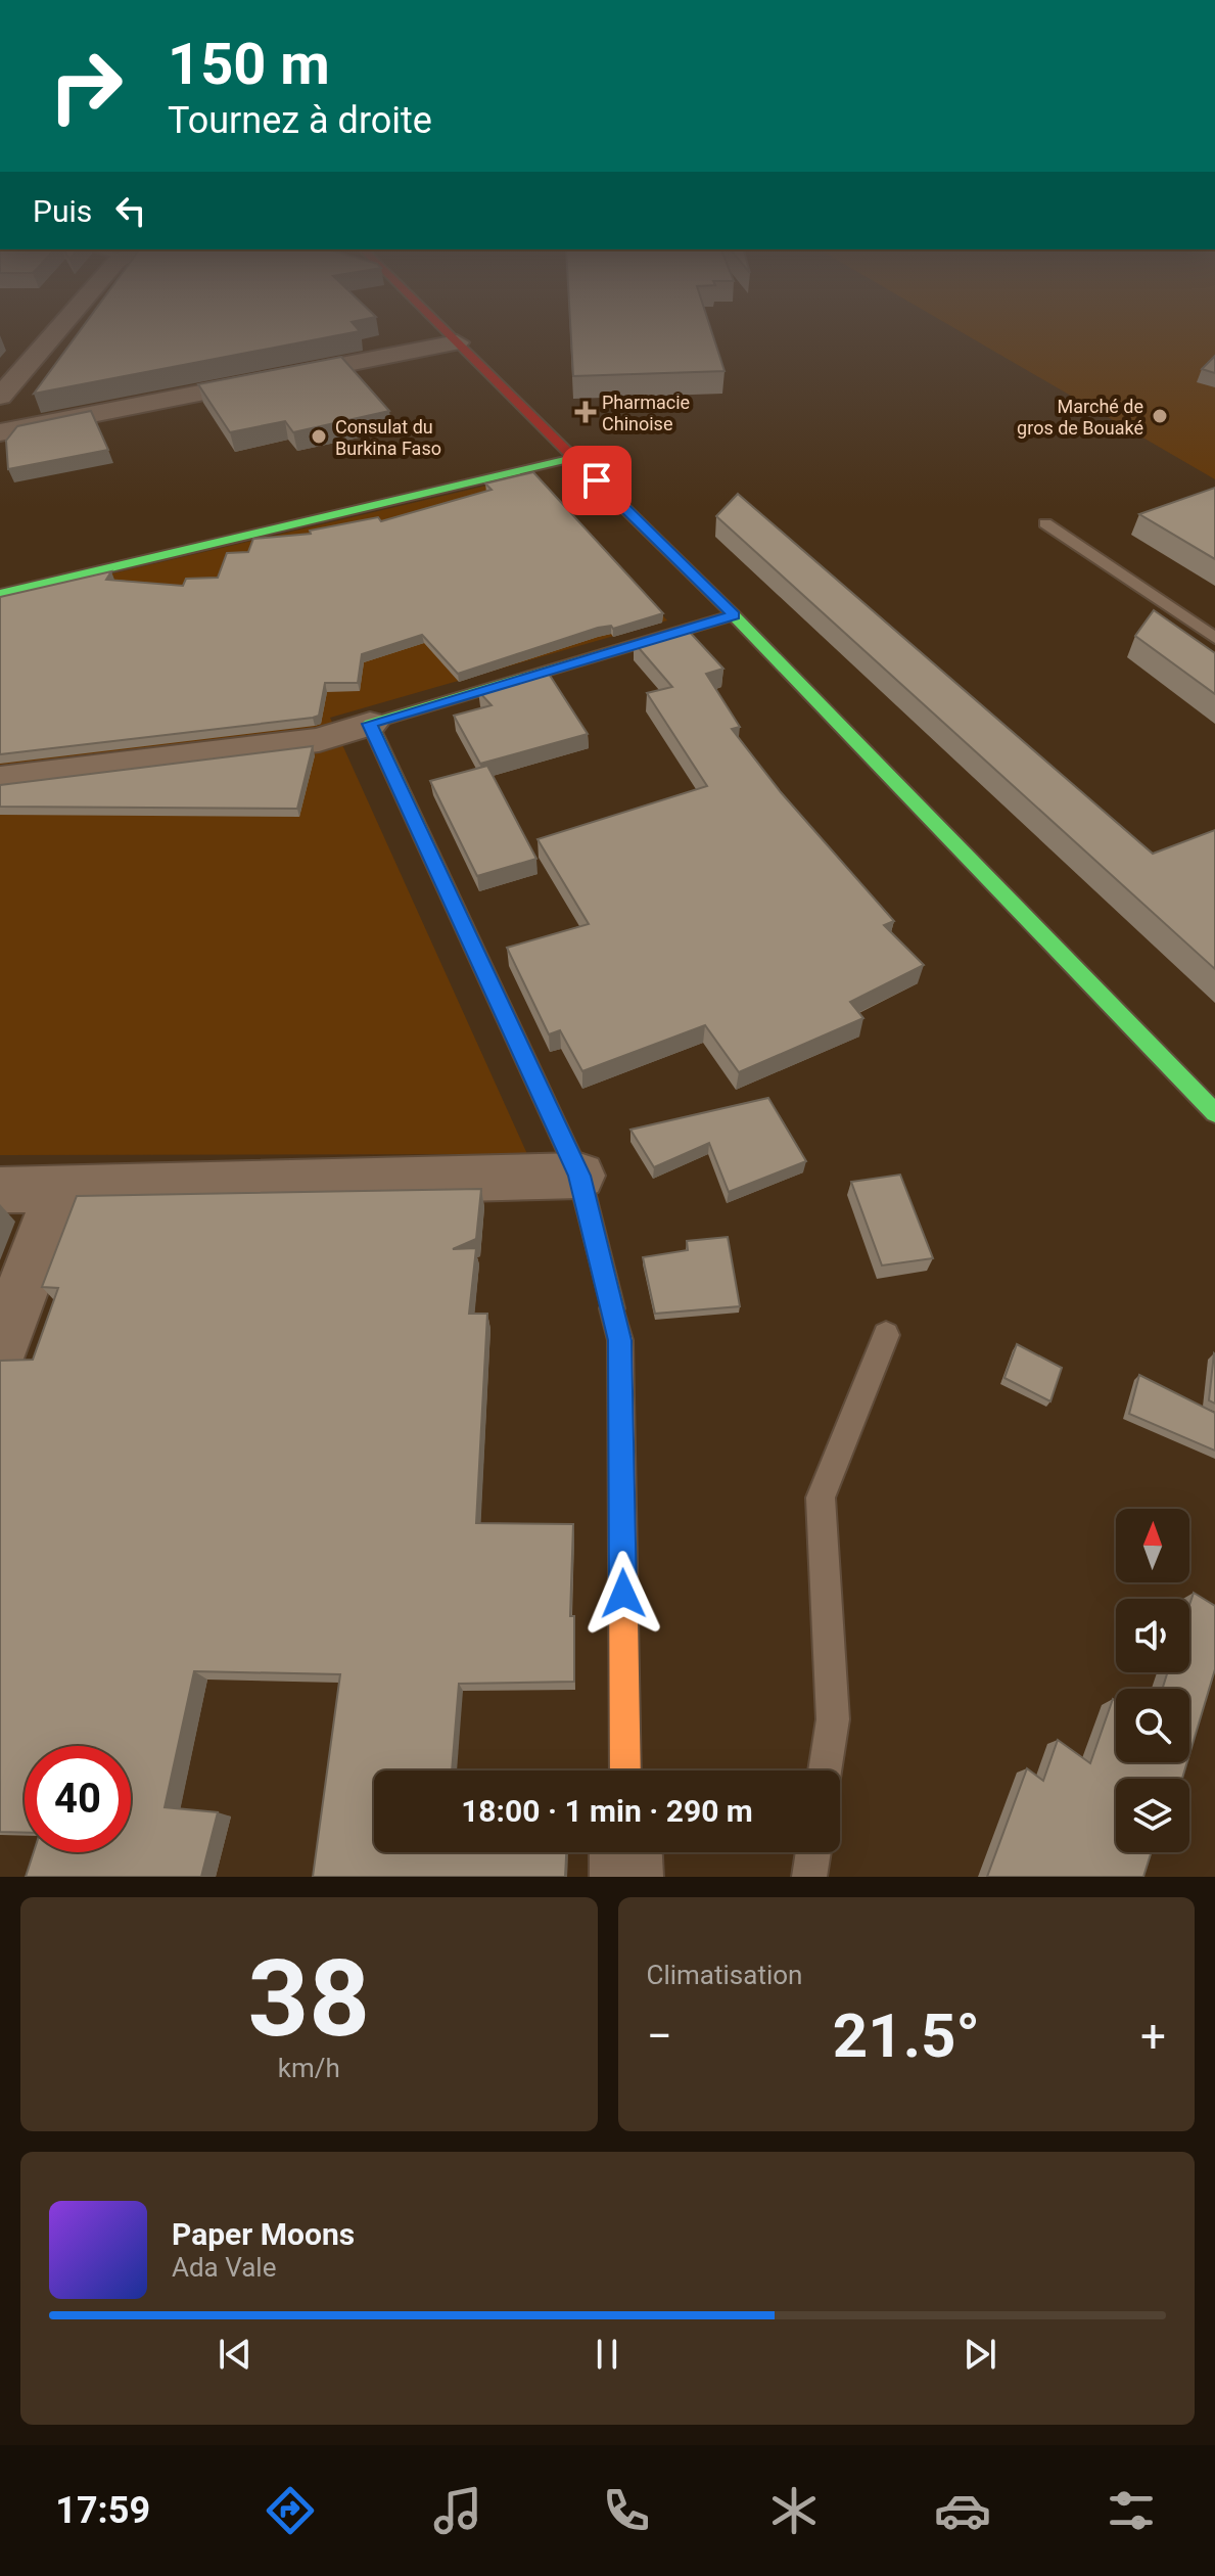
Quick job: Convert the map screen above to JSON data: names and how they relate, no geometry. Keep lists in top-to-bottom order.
{
  "places": {
    "health": ["Pharmacie Chinoise"],
    "other": ["Marché de gros de Bouaké", "Consulat du Burkina Faso"]
  },
  "north": "top",
  "page": {
    "turn": ["150 m", "Tournez à droite"],
    "then": "Puis",
    "limit": "40",
    "trip": "18:00 · 1 min · 290 m",
    "tile": [
      ["38", "km/h"],
      "Climatisation"
    ],
    "heat": ["−", "21.5°", "+"],
    "song": ["Paper Moons", "Ada Vale"],
    "tabs": "17:59"
  }
}
